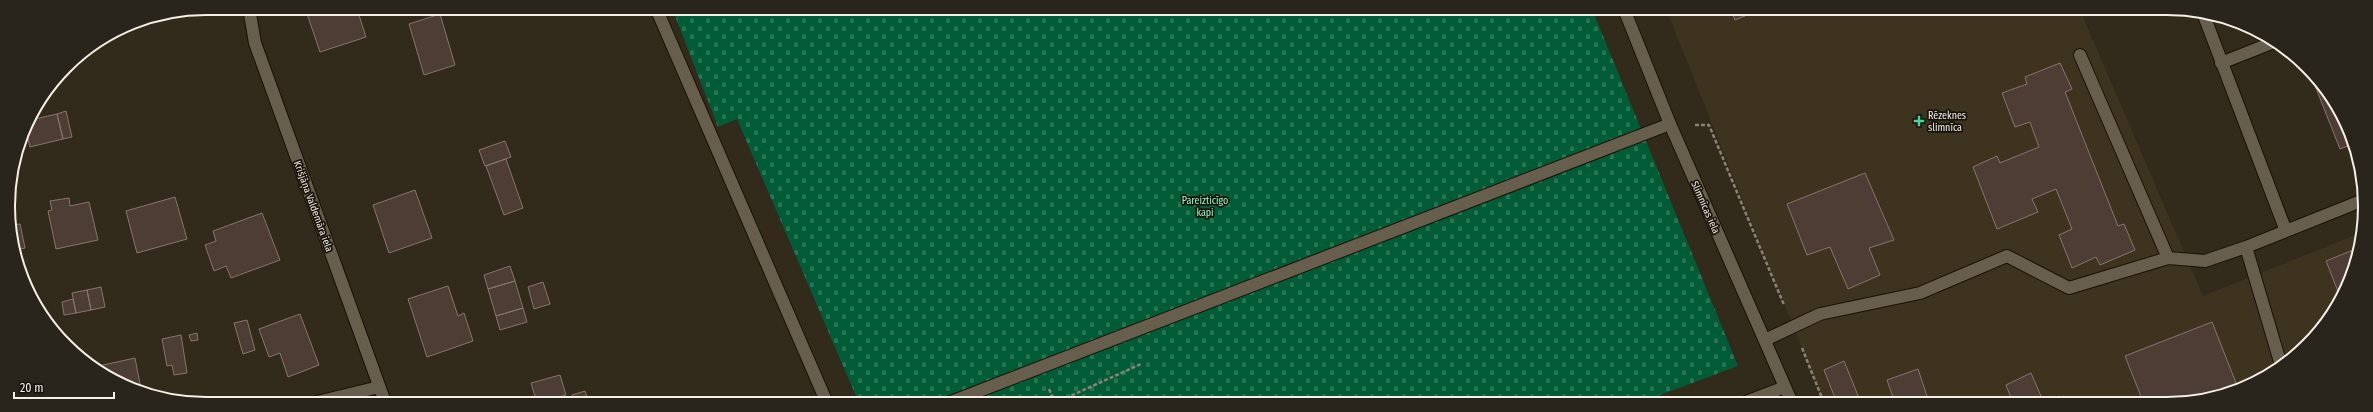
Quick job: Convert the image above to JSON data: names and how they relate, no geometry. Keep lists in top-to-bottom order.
{
  "streets": {
    "street": ["Krišjāņa Valdemāra iela", "Slimnīcas iela"]
  },
  "parks": ["Pareizticīgo kapi"],
  "places": {
    "health": ["Rēzeknes slimnīca"]
  },
  "scale_bar": "20 m"
}
